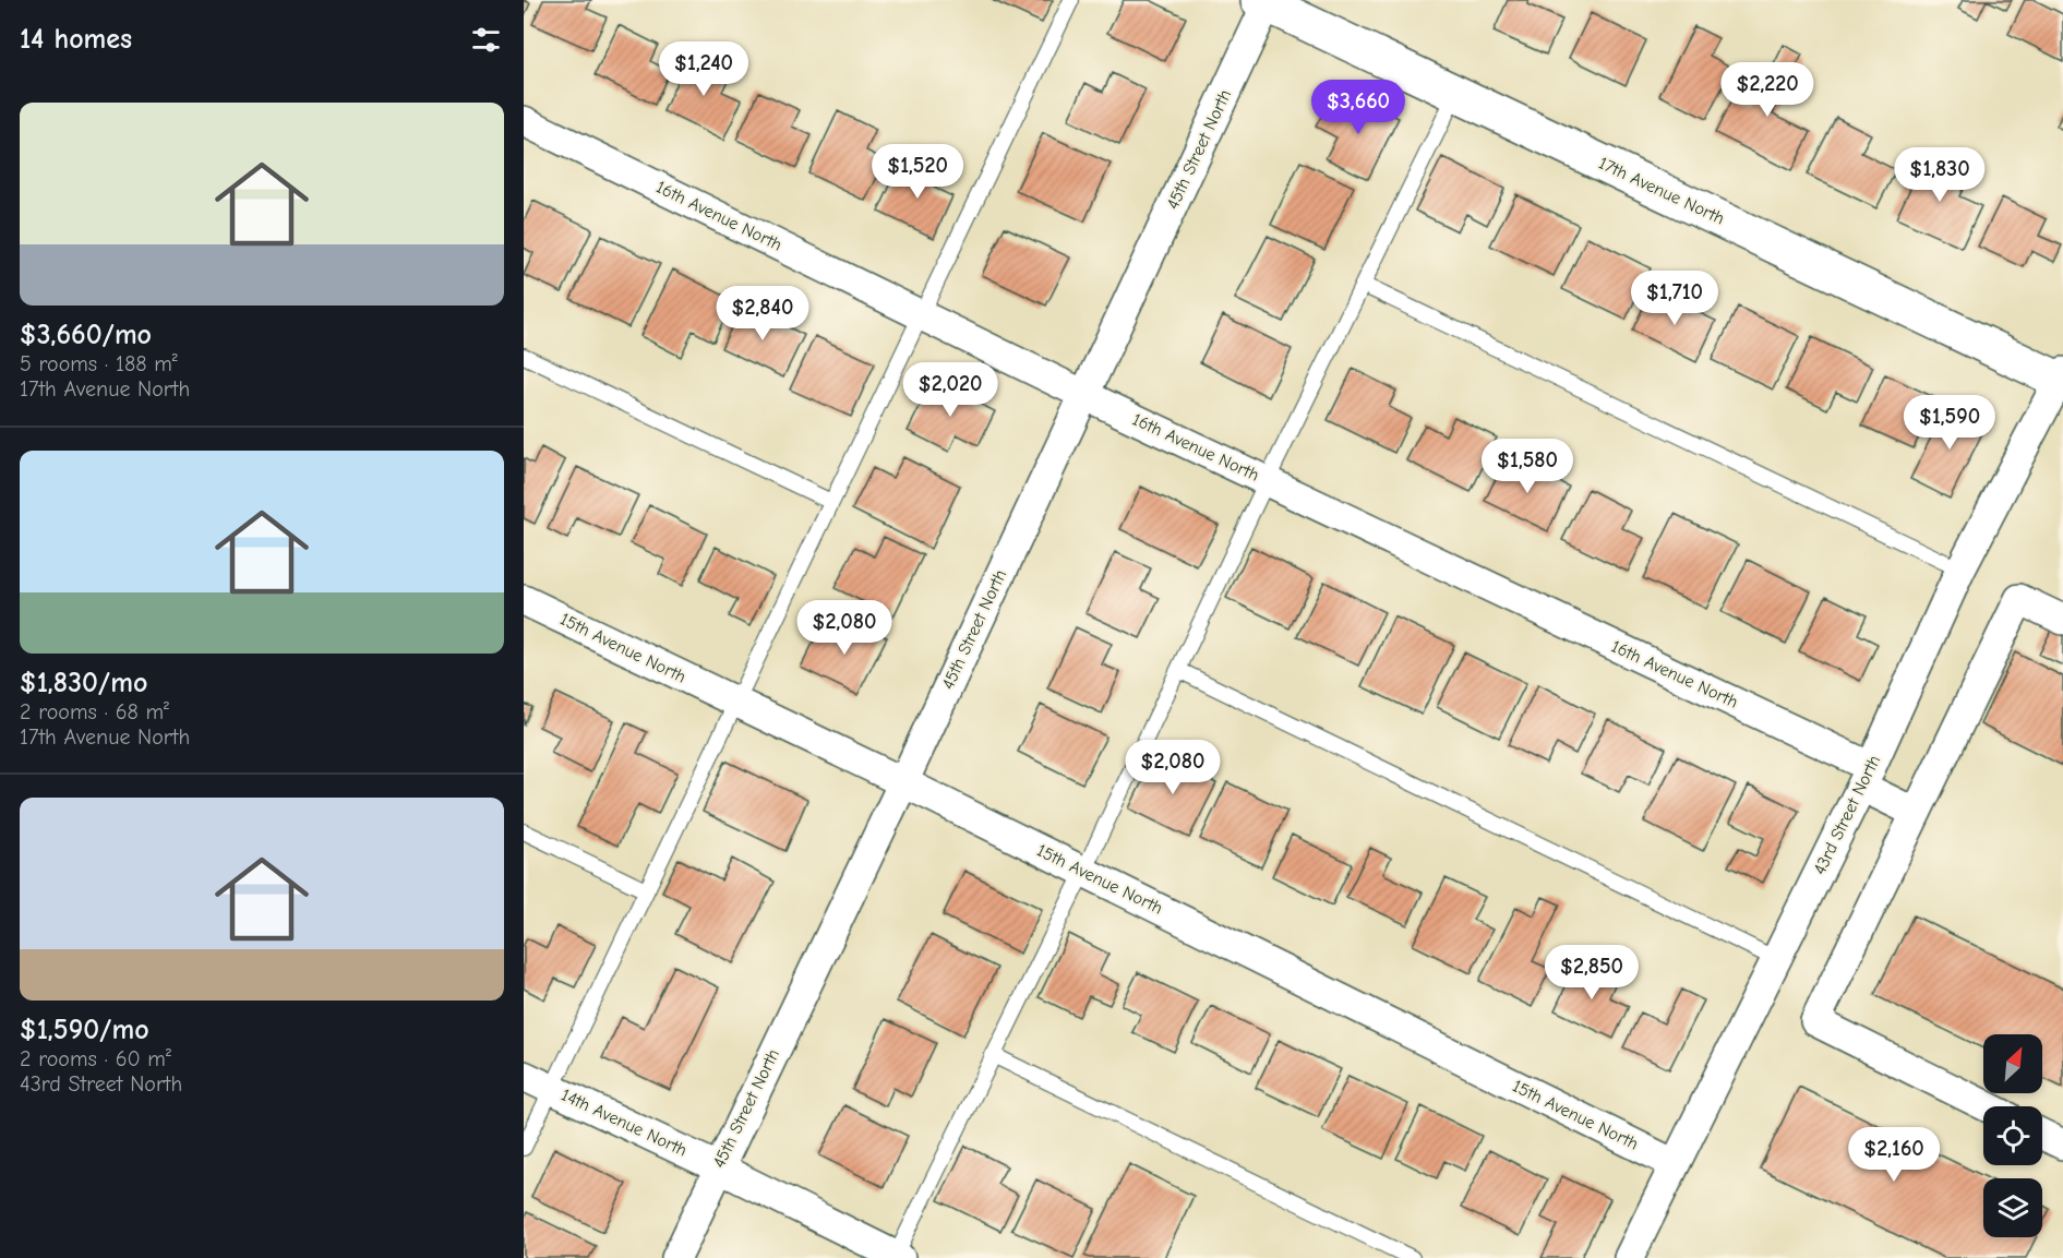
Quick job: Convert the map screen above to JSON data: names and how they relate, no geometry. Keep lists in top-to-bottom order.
{
  "streets": {
    "street": [
      "45th Street North",
      "17th Avenue North",
      "16th Avenue North",
      "15th Avenue North",
      "43rd Street North",
      "14th Avenue North"
    ]
  },
  "crossings": [
    ["45th Street North", "17th Avenue North"],
    ["45th Street North", "16th Avenue North"],
    ["45th Street North", "15th Avenue North"],
    ["45th Street North", "14th Avenue North"],
    ["17th Avenue North", "43rd Street North"],
    ["16th Avenue North", "43rd Street North"],
    ["15th Avenue North", "43rd Street North"]
  ],
  "north": "top right",
  "page": {
    "heading": "14 homes",
    "price": [
      "$1,240",
      "$2,220",
      "$3,660",
      "$1,520",
      "$1,830",
      "$1,710",
      "$2,840",
      "$2,020",
      "$1,590",
      "$1,580",
      "$2,080",
      "$2,080",
      "$2,850",
      "$2,160"
    ],
    "list": [
      {
        "name": "$3,660/mo",
        "note": "5 rooms · 188 m² · 17th Avenue North"
      },
      {
        "name": "$1,830/mo",
        "note": "2 rooms · 68 m² · 17th Avenue North"
      },
      {
        "name": "$1,590/mo",
        "note": "2 rooms · 60 m² · 43rd Street North"
      }
    ]
  }
}
